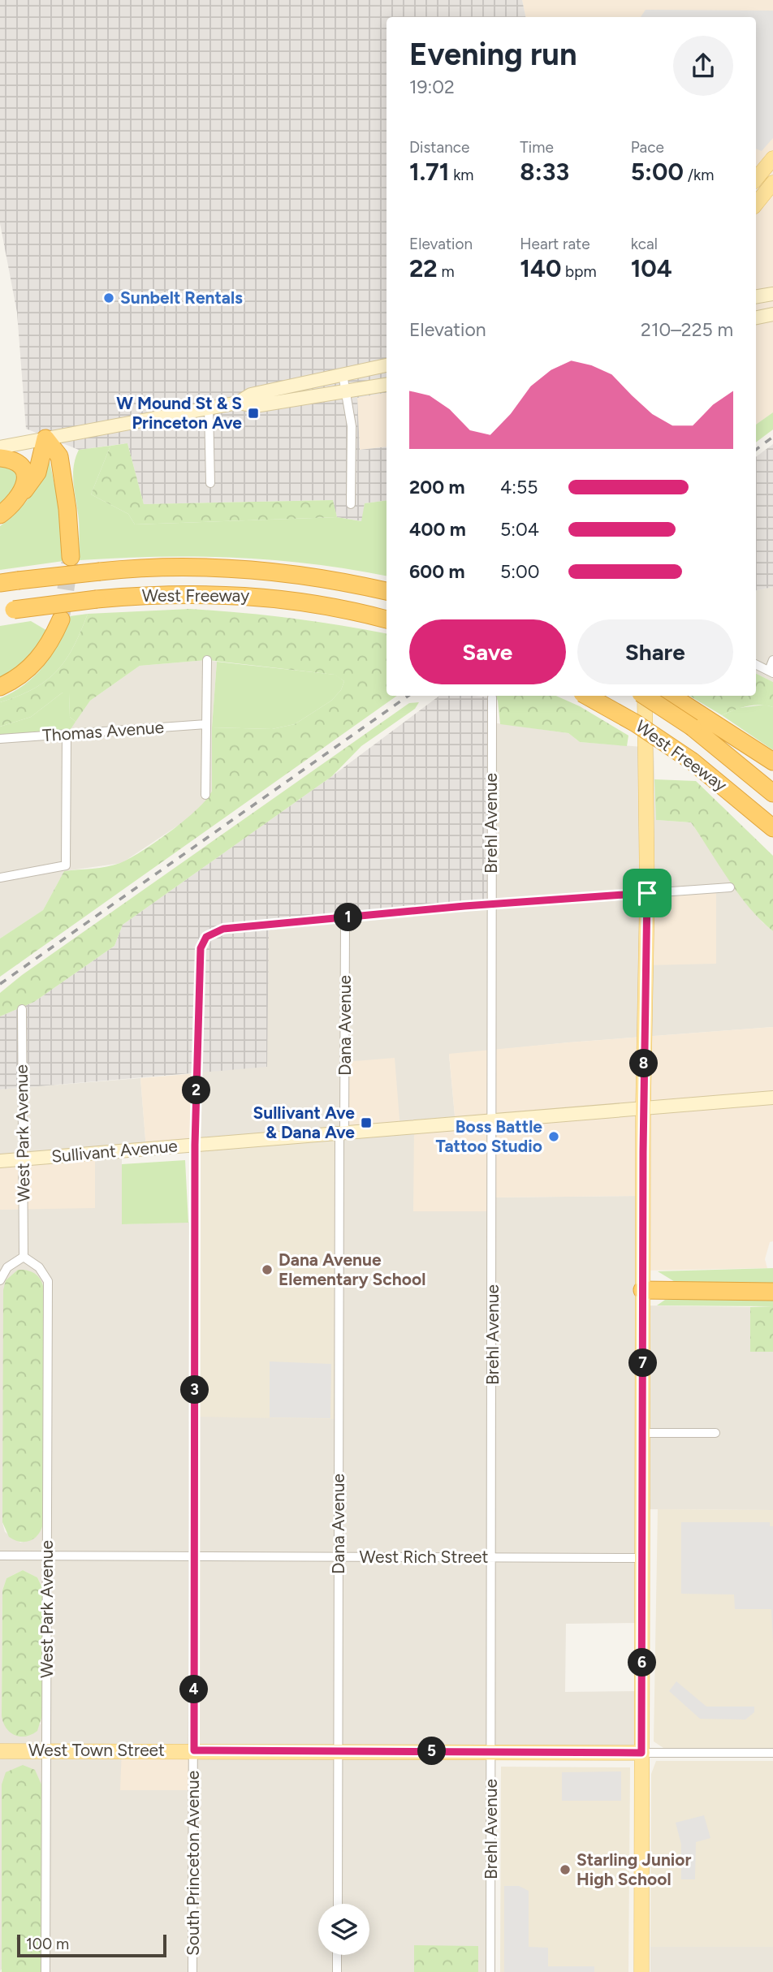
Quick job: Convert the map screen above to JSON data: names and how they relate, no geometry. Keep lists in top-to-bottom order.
{
  "streets": {
    "highway": ["West Freeway"],
    "main road": ["Sullivant Avenue", "West Town Street"],
    "street": [
      "Thomas Avenue",
      "Brehl Avenue",
      "Dana Avenue",
      "West Park Avenue",
      "West Rich Street",
      "South Princeton Avenue"
    ]
  },
  "crossings": [
    ["Brehl Avenue", "Sullivant Avenue"],
    ["Brehl Avenue", "West Rich Street"],
    ["Brehl Avenue", "West Town Street"],
    ["Dana Avenue", "Sullivant Avenue"],
    ["Dana Avenue", "West Rich Street"],
    ["Dana Avenue", "West Town Street"],
    ["Dana Avenue", "South Princeton Avenue"],
    ["West Park Avenue", "Sullivant Avenue"],
    ["West Park Avenue", "West Rich Street"],
    ["West Park Avenue", "West Town Street"],
    ["Sullivant Avenue", "South Princeton Avenue"],
    ["West Rich Street", "South Princeton Avenue"],
    ["West Town Street", "South Princeton Avenue"]
  ],
  "places": {
    "other": [
      "Sunbelt Rentals",
      "Boss Battle Tattoo Studio",
      "Dana Avenue Elementary School",
      "Starling Junior High School"
    ],
    "transit": ["W Mound St & S Princeton Ave", "Sullivant Ave & Dana Ave"]
  },
  "scale_bar": "100 m",
  "page": {
    "heading": ["Evening run", "19:02"],
    "stats": [
      ["Distance", "1.71 km"],
      ["Time", "8:33"],
      ["Pace", "5:00 /km"],
      ["Elevation", "22 m"],
      ["Heart rate", "140 bpm"],
      ["kcal", "104"]
    ],
    "chart": ["Elevation", "210–225 m"],
    "list": [
      {
        "name": "200 m",
        "note": "4:55"
      },
      {
        "name": "400 m",
        "note": "5:04"
      },
      {
        "name": "600 m",
        "note": "5:00"
      }
    ],
    "buttons": ["Save", "Share"],
    "pins": [
      "1",
      "8",
      "2",
      "7",
      "3",
      "6",
      "4",
      "5"
    ],
    "scale": "100 m"
  }
}
